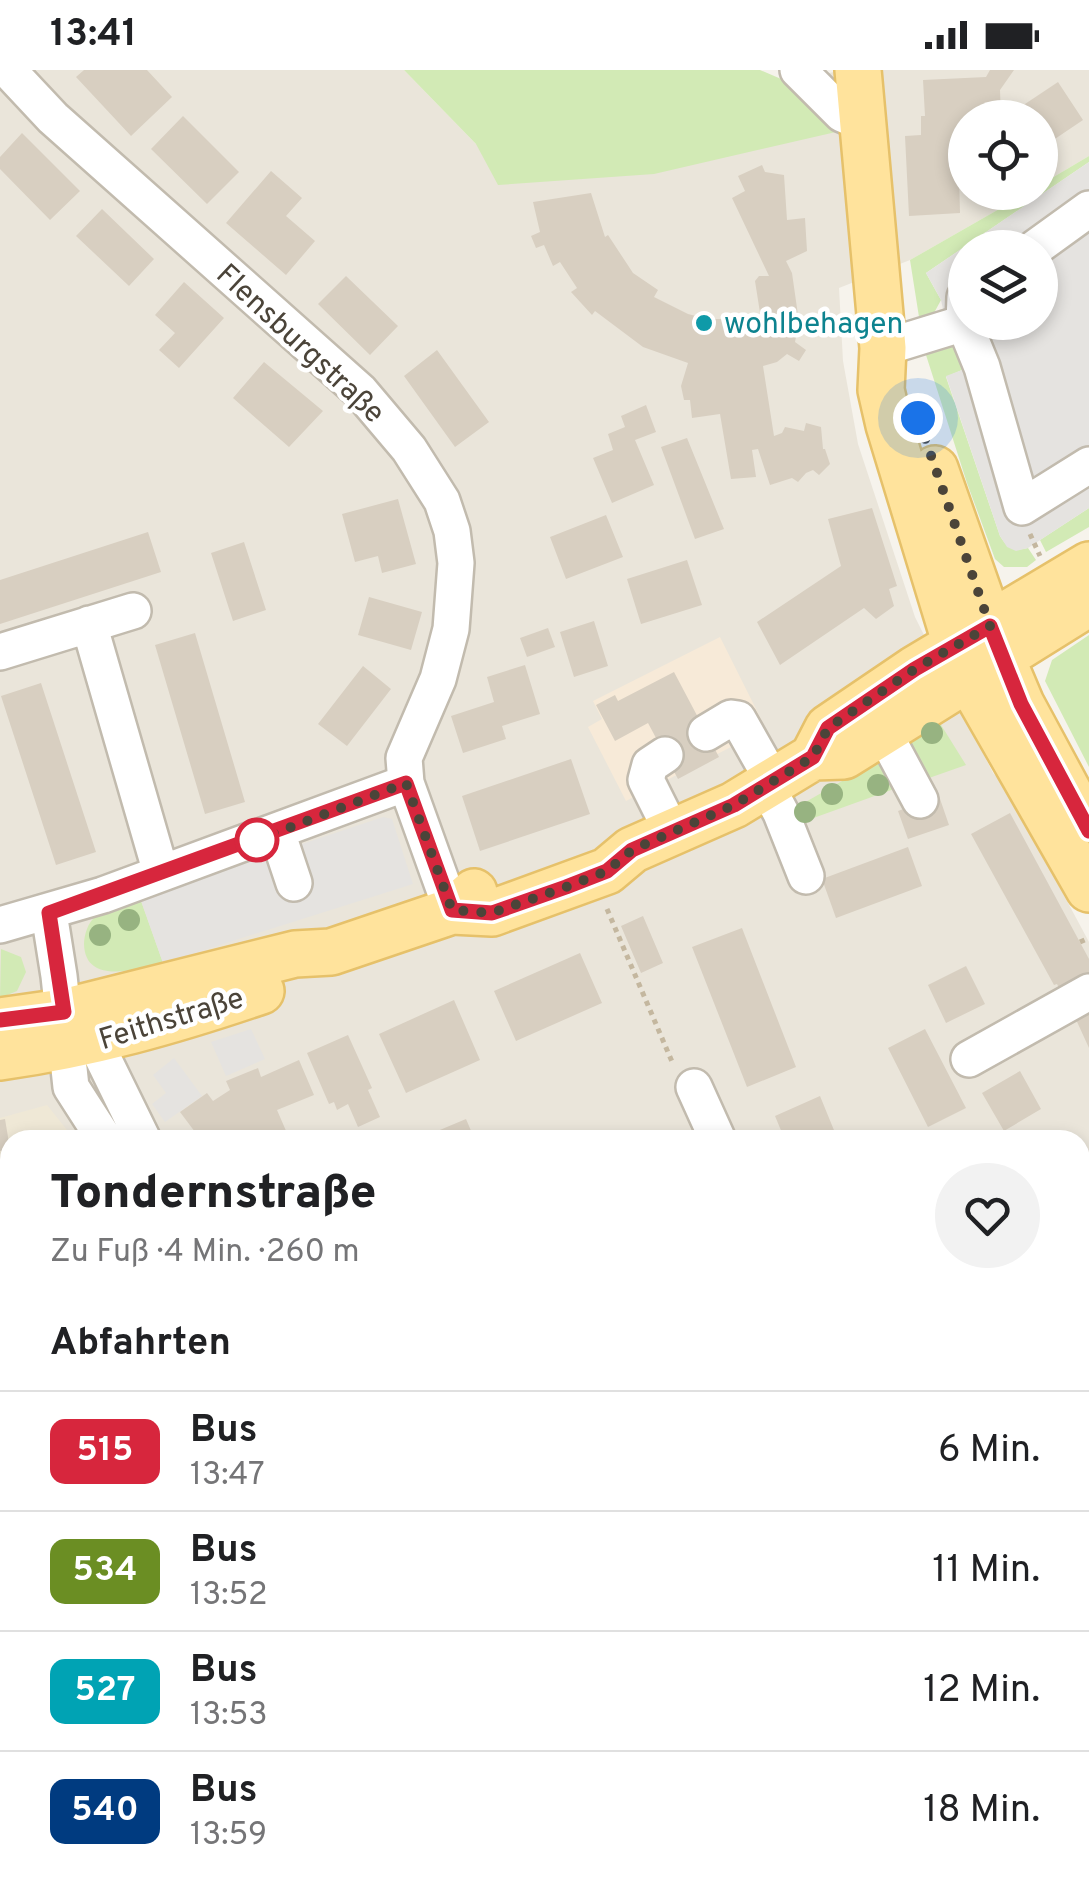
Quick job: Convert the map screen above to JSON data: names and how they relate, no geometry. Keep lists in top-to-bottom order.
{
  "streets": {
    "main road": ["Feithstraße"],
    "street": ["Flensburgstraße"]
  },
  "crossings": [
    ["Flensburgstraße", "Feithstraße"]
  ],
  "places": ["wohlbehagen"],
  "lines": ["bus line 515"],
  "page": {
    "status": "13:41",
    "heading": [
      ["Tondernstraße", "Zu Fuß · 4 Min. · 260 m"],
      "Abfahrten"
    ],
    "list": [
      {
        "mark": "515",
        "name": "Bus",
        "note": "13:47",
        "value": "6 Min."
      },
      {
        "mark": "534",
        "name": "Bus",
        "note": "13:52",
        "value": "11 Min."
      },
      {
        "mark": "527",
        "name": "Bus",
        "note": "13:53",
        "value": "12 Min."
      },
      {
        "mark": "540",
        "name": "Bus",
        "note": "13:59",
        "value": "18 Min."
      }
    ]
  }
}
